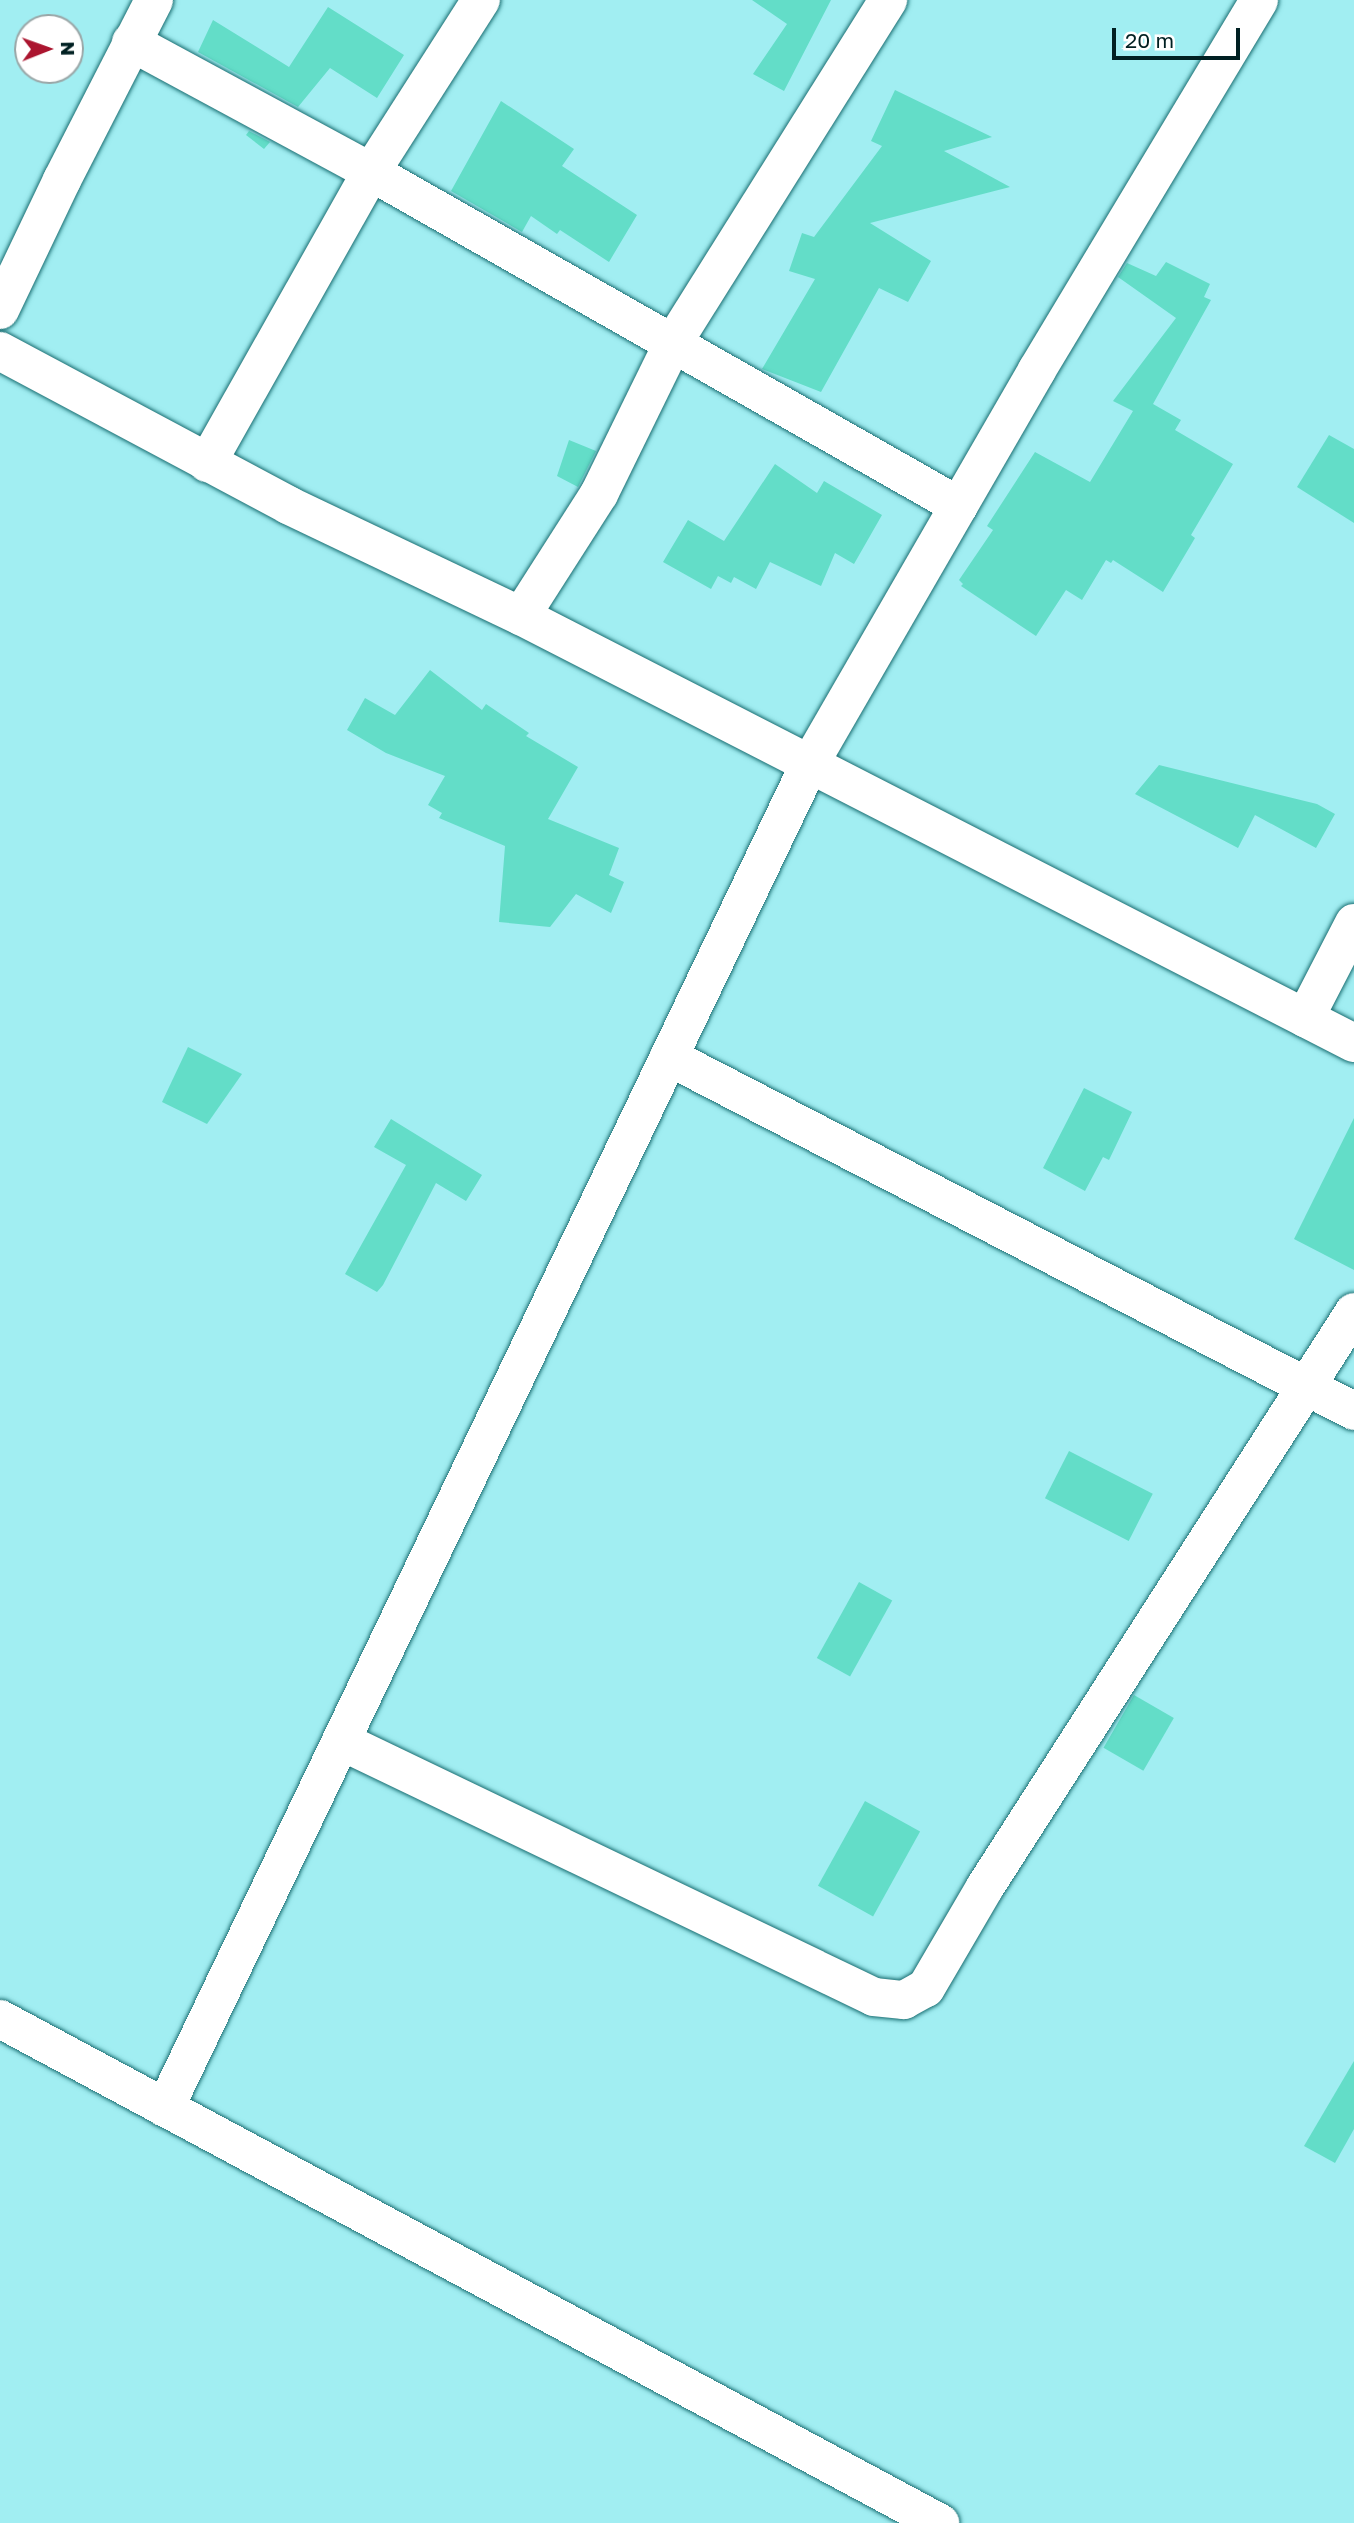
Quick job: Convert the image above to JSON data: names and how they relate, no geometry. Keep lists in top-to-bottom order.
{
  "scale_bar": "20 m",
  "north": "right"
}
